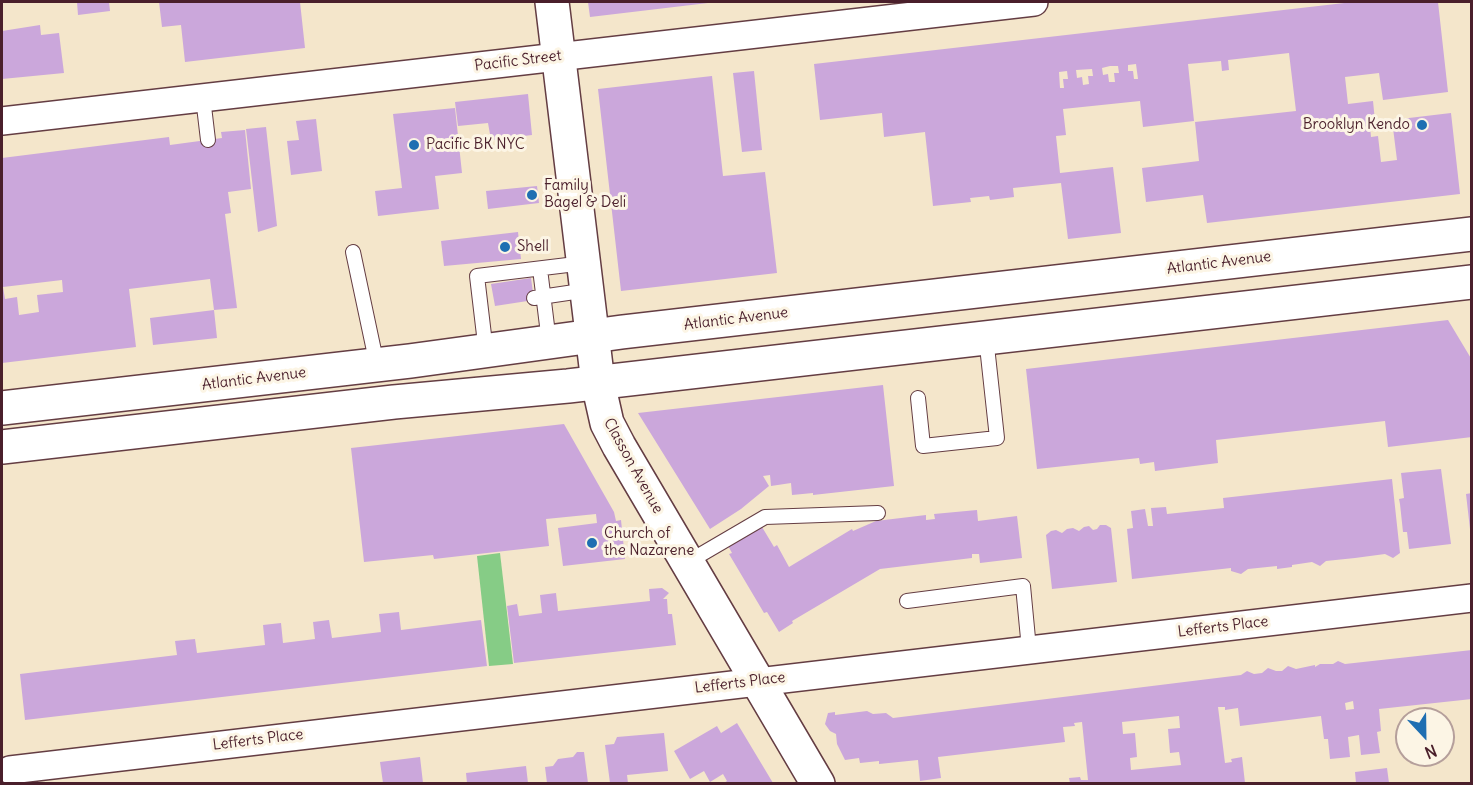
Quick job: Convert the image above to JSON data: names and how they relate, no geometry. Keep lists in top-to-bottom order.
{
  "streets": {
    "main road": ["Atlantic Avenue", "Classon Avenue"],
    "street": ["Pacific Street", "Lefferts Place"]
  },
  "crossings": [
    ["Pacific Street", "Classon Avenue"],
    ["Atlantic Avenue", "Classon Avenue"],
    ["Classon Avenue", "Lefferts Place"]
  ],
  "places": [
    "Brooklyn Kendo",
    "Pacific BK NYC",
    "Family Bagel & Deli",
    "Shell",
    "Church of the Nazarene"
  ],
  "north": "bottom"
}
